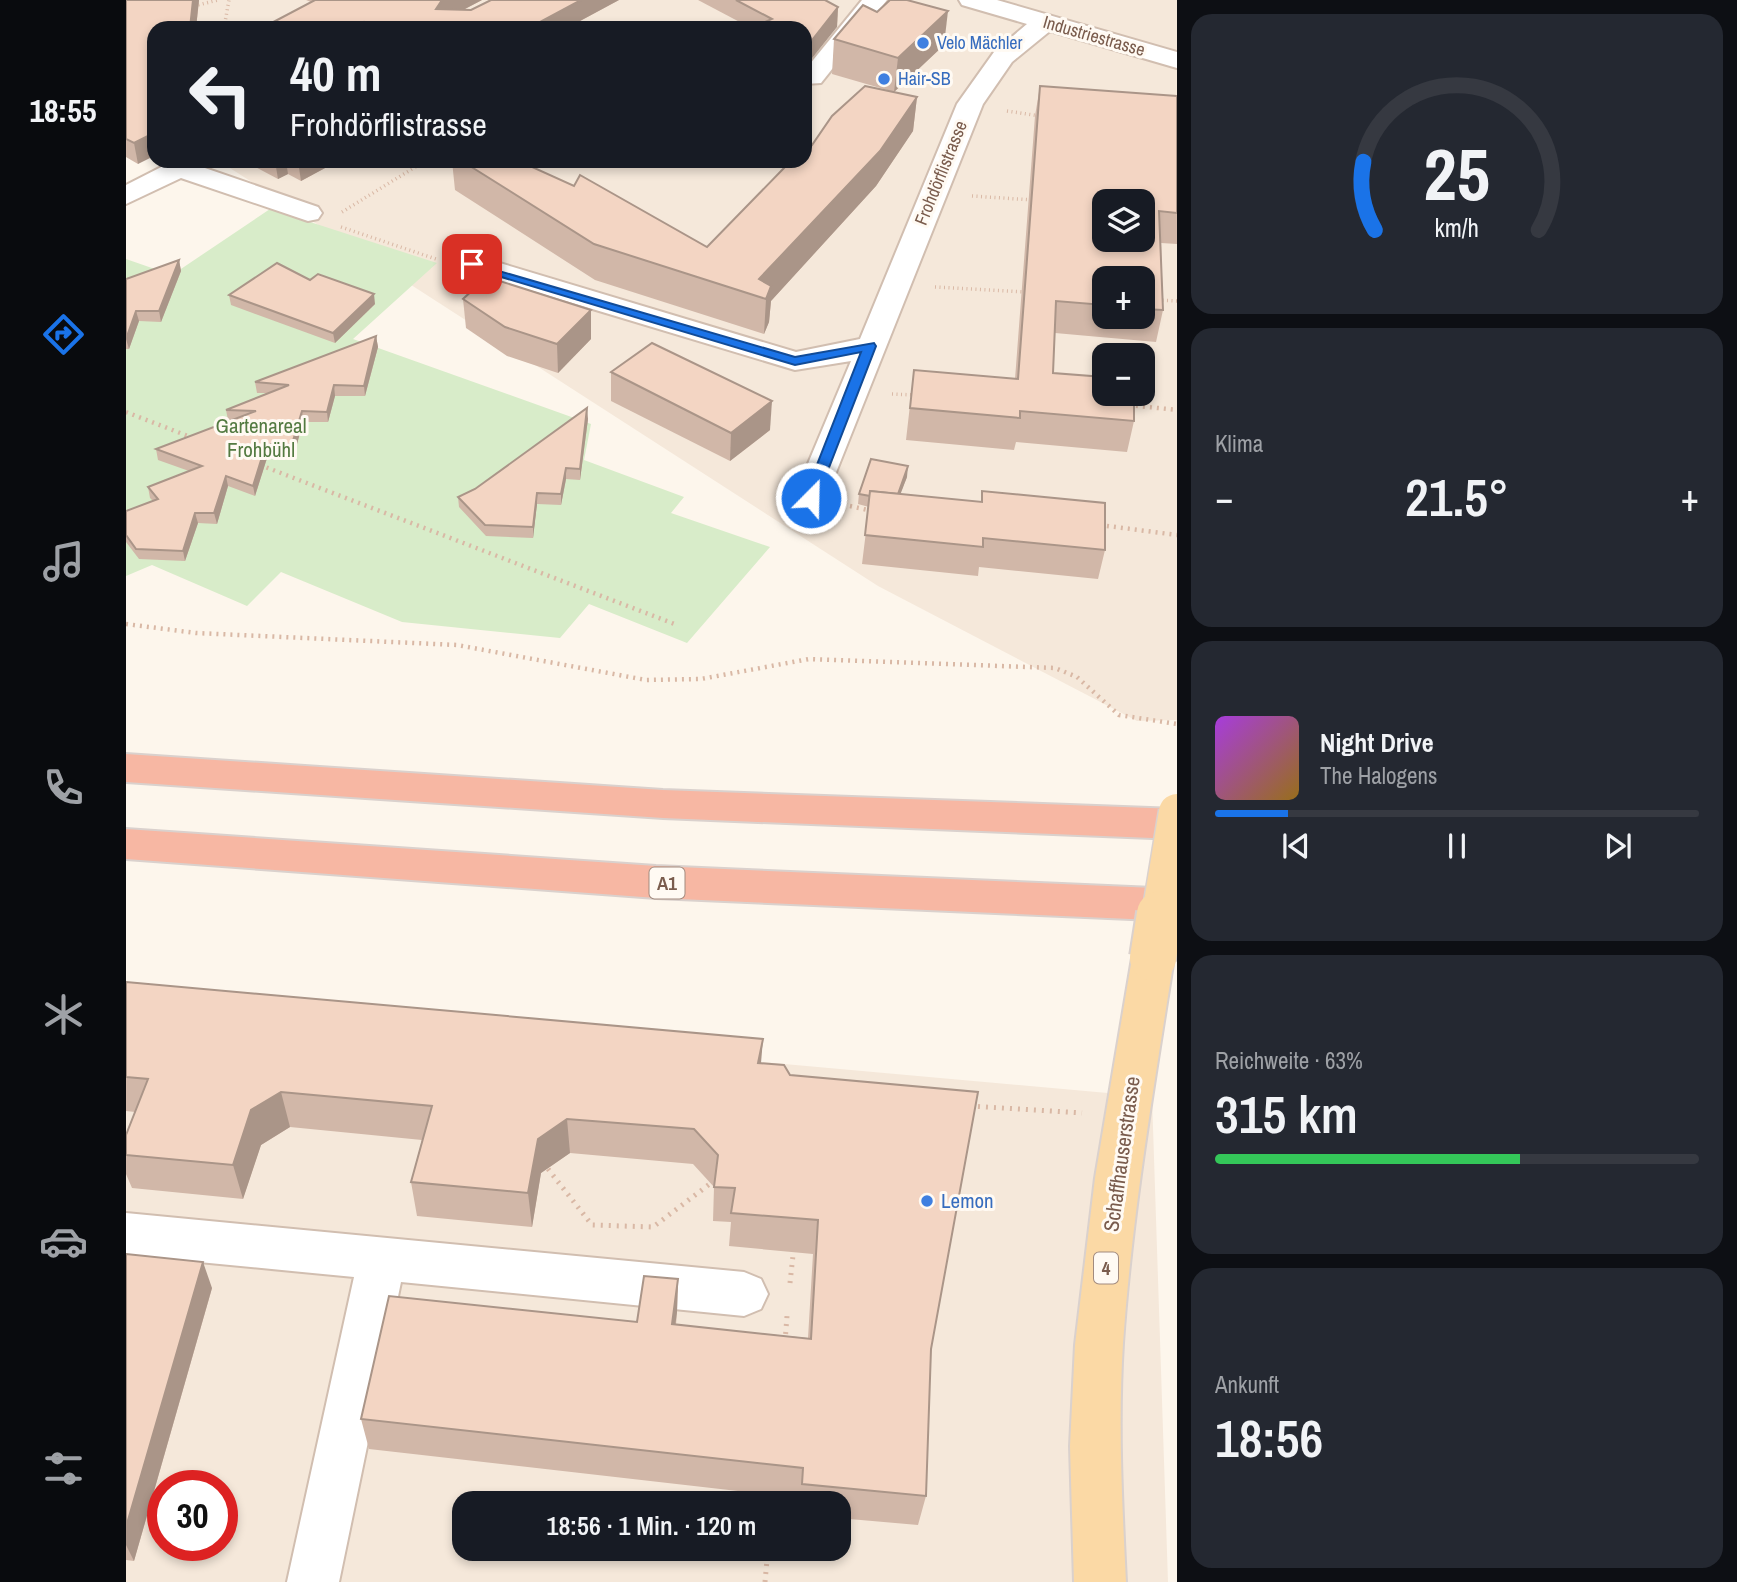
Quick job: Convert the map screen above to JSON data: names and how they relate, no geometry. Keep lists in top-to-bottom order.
{
  "streets": {
    "highway": ["A1"],
    "main road": ["Schaffhauserstrasse", "4"],
    "street": ["Industriestrasse", "Frohdörflistrasse"]
  },
  "crossings": [
    ["Industriestrasse", "Frohdörflistrasse"]
  ],
  "parks": ["Gartenareal Frohbühl"],
  "places": ["Velo Mächler", "Hair-SB", "Lemon"],
  "page": {
    "tabs": "18:55",
    "turn": ["40 m", "Frohdörflistrasse"],
    "map_buttons": ["+", "−"],
    "tile": [
      "Klima",
      ["Reichweite · 63%", "315 km"],
      ["Ankunft", "18:56"]
    ],
    "heat": ["−", "21.5°", "+"],
    "song": ["Night Drive", "The Halogens"],
    "limit": "30",
    "trip": "18:56 · 1 Min. · 120 m",
    "gauge": ["25", "km/h"]
  }
}
